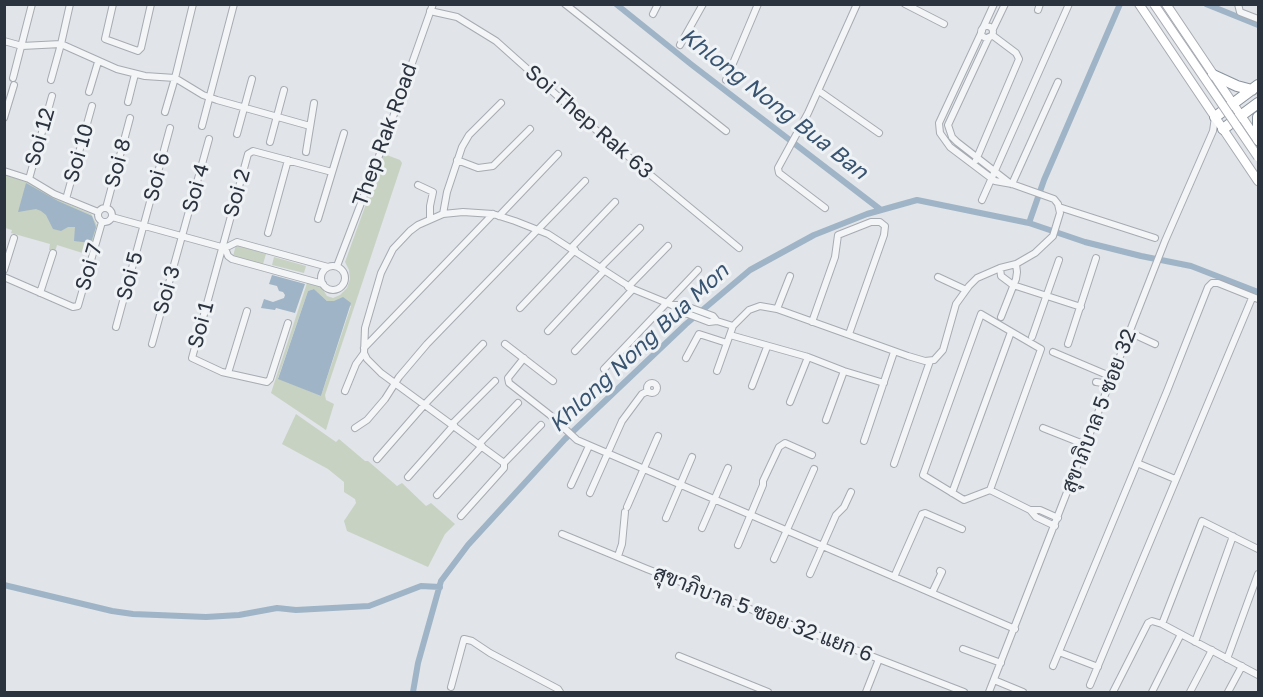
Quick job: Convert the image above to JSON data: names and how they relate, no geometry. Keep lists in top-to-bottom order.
{
  "streets": {
    "street": [
      "Soi Thep Rak 63",
      "Thep Rak Road",
      "Soi 12",
      "Soi 10",
      "Soi 8",
      "Soi 6",
      "Soi 4",
      "Soi 2",
      "Soi 7",
      "Soi 5",
      "Soi 3",
      "Soi 1",
      "สุขาภิบาล 5 ซอย 32",
      "สุขาภิบาล 5 ซอย 32 แยก 6"
    ]
  },
  "crossings": [
    ["Soi Thep Rak 63", "Thep Rak Road"],
    ["Soi 8", "Soi 7"],
    ["Soi 6", "Soi 5"],
    ["Soi 4", "Soi 3"],
    ["Soi 2", "Soi 1"]
  ],
  "water": ["Khlong Nong Bua Ban", "Khlong Nong Bua Mon"]
}
